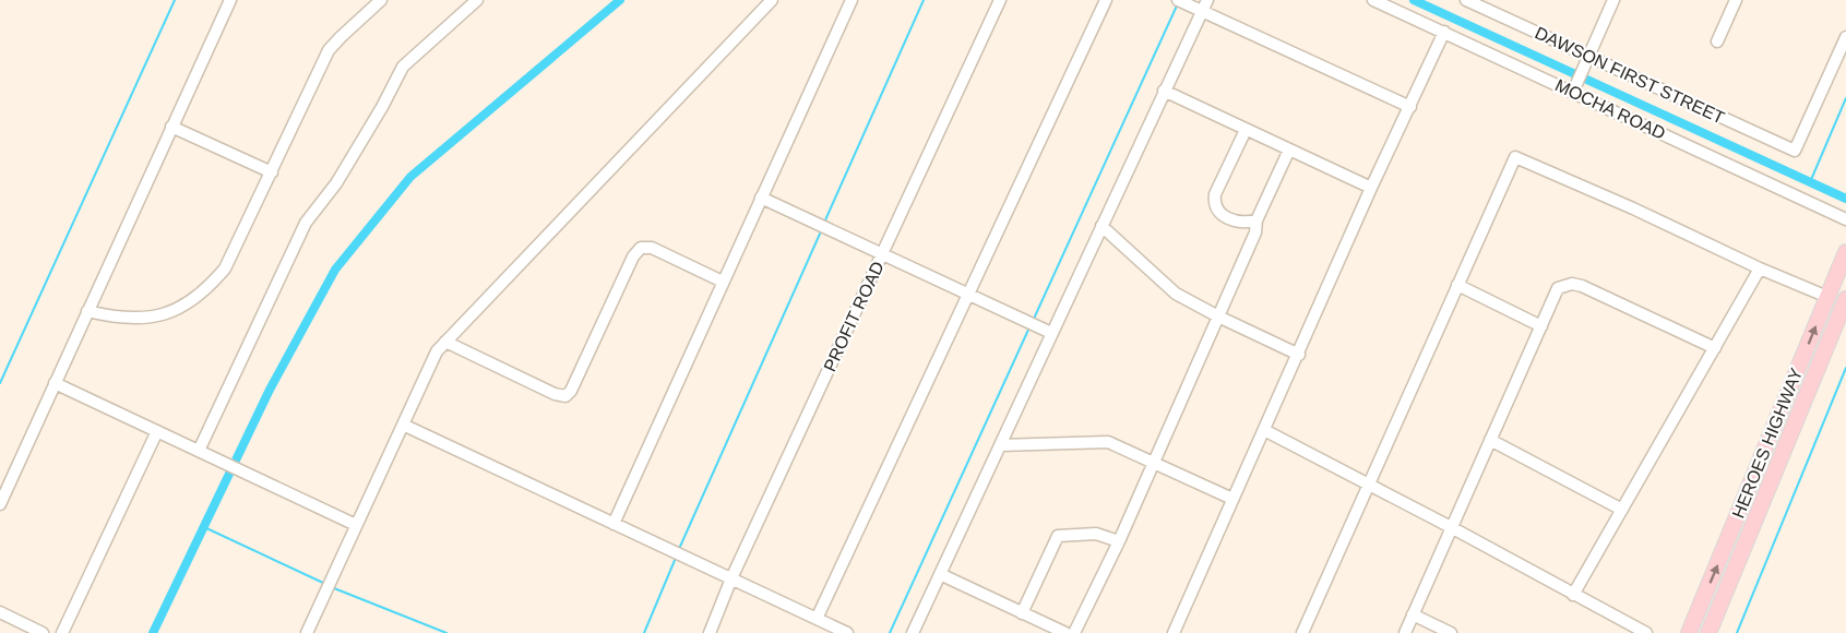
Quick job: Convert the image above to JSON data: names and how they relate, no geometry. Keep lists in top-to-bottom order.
{
  "streets": {
    "main road": ["HEROES HIGHWAY"],
    "street": ["DAWSON FIRST STREET", "MOCHA ROAD", "PROFIT ROAD"]
  }
}
